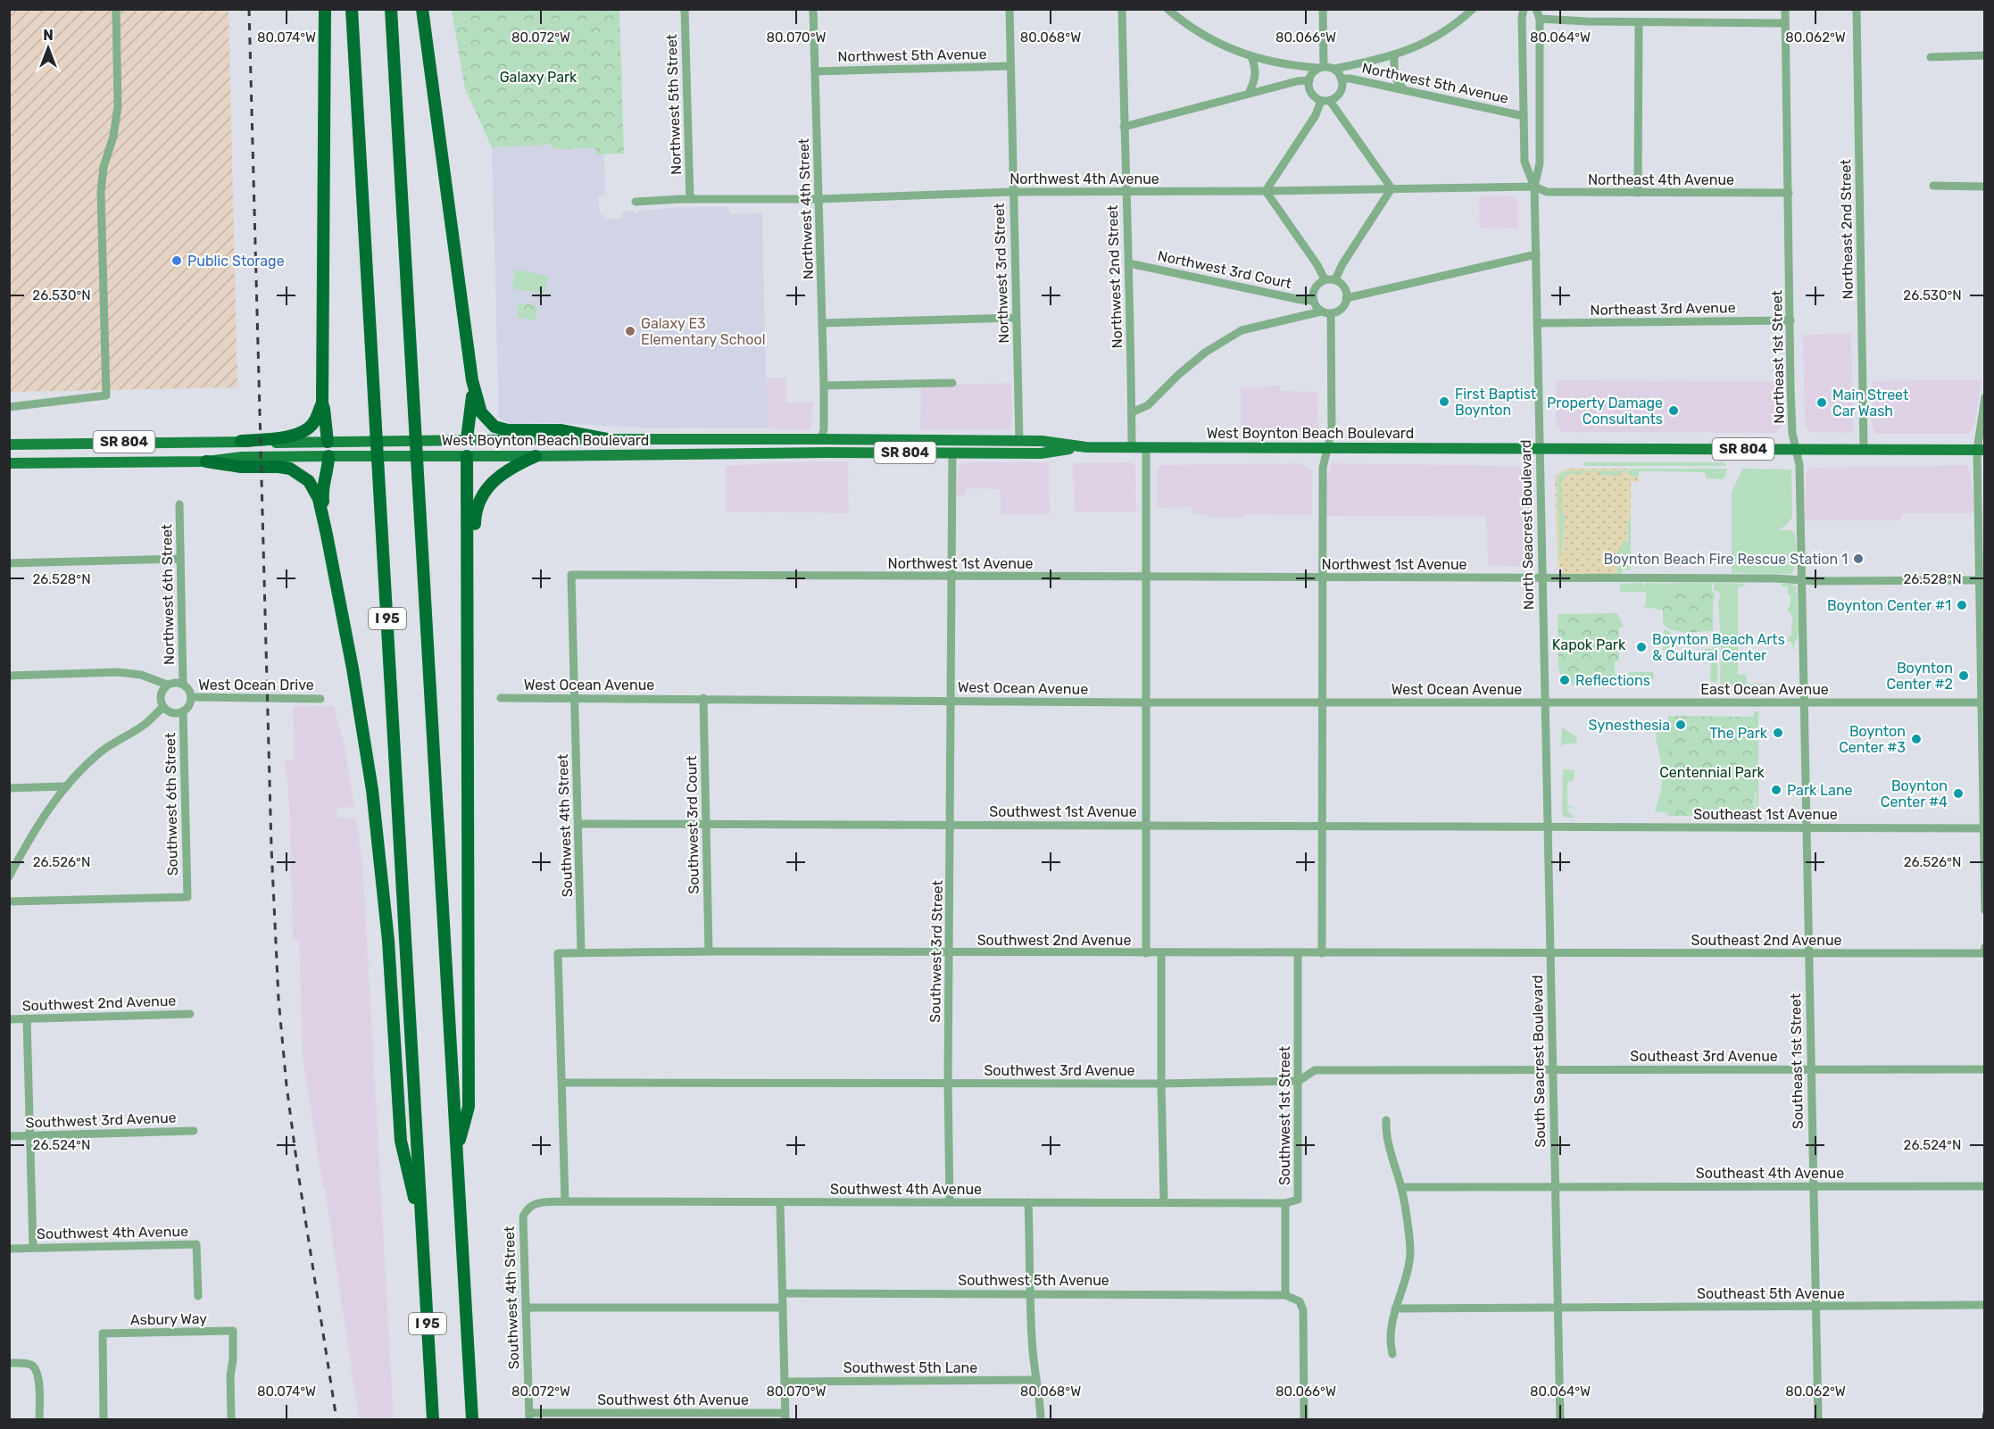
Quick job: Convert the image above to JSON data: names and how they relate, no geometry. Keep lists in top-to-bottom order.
{
  "streets": {
    "highway": ["I 95"],
    "main road": ["West Boynton Beach Boulevard", "SR 804"],
    "street": [
      "Northwest 5th Avenue",
      "Northwest 5th Street",
      "Northwest 4th Avenue",
      "Northeast 4th Avenue",
      "Northwest 4th Street",
      "Northeast 2nd Street",
      "Northwest 3rd Court",
      "Northwest 3rd Street",
      "Northwest 2nd Street",
      "Northeast 3rd Avenue",
      "Northeast 1st Street",
      "North Seacrest Boulevard",
      "Northwest 1st Avenue",
      "Northwest 6th Street",
      "West Ocean Drive",
      "West Ocean Avenue",
      "East Ocean Avenue",
      "Southwest 6th Street",
      "Southwest 1st Avenue",
      "Southeast 1st Avenue",
      "Southwest 3rd Court",
      "Southwest 4th Street",
      "Southwest 2nd Avenue",
      "Southeast 2nd Avenue",
      "Southwest 3rd Street",
      "Southeast 3rd Avenue",
      "South Seacrest Boulevard",
      "Southeast 1st Street",
      "Southwest 3rd Avenue",
      "Southwest 1st Street",
      "Southeast 4th Avenue",
      "Southwest 4th Avenue",
      "Southwest 5th Avenue",
      "Southeast 5th Avenue",
      "Asbury Way",
      "Southwest 5th Lane",
      "Southwest 6th Avenue"
    ]
  },
  "crossings": [
    ["Northwest 5th Avenue", "Northwest 4th Street"],
    ["Northwest 5th Avenue", "Northwest 3rd Street"],
    ["Northwest 5th Avenue", "North Seacrest Boulevard"],
    ["Northwest 5th Street", "Northwest 4th Avenue"],
    ["Northwest 4th Avenue", "Northeast 4th Avenue"],
    ["Northwest 4th Avenue", "Northwest 4th Street"],
    ["Northwest 4th Avenue", "Northwest 3rd Street"],
    ["Northwest 4th Avenue", "Northwest 2nd Street"],
    ["Northwest 4th Avenue", "North Seacrest Boulevard"],
    ["Northeast 4th Avenue", "Northeast 1st Street"],
    ["Northeast 4th Avenue", "North Seacrest Boulevard"],
    ["Northwest 4th Street", "West Boynton Beach Boulevard"],
    ["Northeast 2nd Street", "SR 804"],
    ["Northwest 3rd Court", "Northwest 2nd Street"],
    ["Northwest 3rd Street", "West Boynton Beach Boulevard"],
    ["Northwest 2nd Street", "West Boynton Beach Boulevard"],
    ["Northeast 3rd Avenue", "Northeast 1st Street"],
    ["Northeast 3rd Avenue", "North Seacrest Boulevard"],
    ["Northeast 1st Street", "SR 804"],
    ["Northeast 1st Street", "Northwest 1st Avenue"],
    ["Northeast 1st Street", "East Ocean Avenue"],
    ["Northeast 1st Street", "Southeast 1st Street"],
    ["West Boynton Beach Boulevard", "SR 804"],
    ["West Boynton Beach Boulevard", "North Seacrest Boulevard"],
    ["SR 804", "North Seacrest Boulevard"],
    ["North Seacrest Boulevard", "Northwest 1st Avenue"],
    ["North Seacrest Boulevard", "West Ocean Avenue"],
    ["North Seacrest Boulevard", "East Ocean Avenue"],
    ["North Seacrest Boulevard", "South Seacrest Boulevard"],
    ["Northwest 1st Avenue", "West Ocean Avenue"],
    ["Northwest 1st Avenue", "Southwest 4th Street"],
    ["Northwest 6th Street", "West Ocean Drive"],
    ["Northwest 6th Street", "Southwest 6th Street"],
    ["West Ocean Drive", "Southwest 6th Street"],
    ["West Ocean Avenue", "East Ocean Avenue"],
    ["West Ocean Avenue", "Southwest 3rd Court"],
    ["West Ocean Avenue", "Southwest 4th Street"],
    ["West Ocean Avenue", "Southwest 3rd Street"],
    ["West Ocean Avenue", "South Seacrest Boulevard"],
    ["East Ocean Avenue", "South Seacrest Boulevard"],
    ["East Ocean Avenue", "Southeast 1st Street"],
    ["Southwest 1st Avenue", "Southeast 1st Avenue"],
    ["Southwest 1st Avenue", "Southwest 3rd Court"],
    ["Southwest 1st Avenue", "Southwest 4th Street"],
    ["Southwest 1st Avenue", "Southwest 3rd Street"],
    ["Southwest 1st Avenue", "South Seacrest Boulevard"],
    ["Southeast 1st Avenue", "South Seacrest Boulevard"],
    ["Southeast 1st Avenue", "Southeast 1st Street"],
    ["Southwest 3rd Court", "Southwest 2nd Avenue"],
    ["Southwest 4th Street", "Southwest 2nd Avenue"],
    ["Southwest 4th Street", "Southwest 4th Avenue"],
    ["Southwest 4th Street", "Southwest 6th Avenue"],
    ["Southwest 2nd Avenue", "Southeast 2nd Avenue"],
    ["Southwest 2nd Avenue", "Southwest 3rd Street"],
    ["Southwest 2nd Avenue", "South Seacrest Boulevard"],
    ["Southwest 2nd Avenue", "Southwest 3rd Avenue"],
    ["Southwest 2nd Avenue", "Southwest 1st Street"],
    ["Southeast 2nd Avenue", "South Seacrest Boulevard"],
    ["Southeast 2nd Avenue", "Southeast 1st Street"],
    ["Southwest 3rd Street", "Southwest 3rd Avenue"],
    ["Southwest 3rd Street", "Southwest 4th Avenue"],
    ["Southeast 3rd Avenue", "South Seacrest Boulevard"],
    ["Southeast 3rd Avenue", "Southeast 1st Street"],
    ["Southeast 3rd Avenue", "Southwest 3rd Avenue"],
    ["South Seacrest Boulevard", "Southwest 3rd Avenue"],
    ["South Seacrest Boulevard", "Southeast 4th Avenue"],
    ["South Seacrest Boulevard", "Southeast 5th Avenue"],
    ["Southeast 1st Street", "Southeast 4th Avenue"],
    ["Southeast 1st Street", "Southeast 5th Avenue"],
    ["Southwest 3rd Avenue", "Southwest 1st Street"],
    ["Southwest 1st Street", "Southwest 4th Avenue"],
    ["Southwest 1st Street", "Southwest 5th Avenue"]
  ],
  "parks": ["Galaxy Park", "Kapok Park", "Centennial Park"],
  "places": [
    "Public Storage",
    "Galaxy E3 Elementary School",
    "First Baptist Boynton",
    "Main Street Car Wash",
    "Property Damage Consultants",
    "Boynton Beach Fire Rescue Station 1",
    "Boynton Center #1",
    "Boynton Beach Arts & Cultural Center",
    "Boynton Center #2",
    "Reflections",
    "Synesthesia",
    "The Park",
    "Boynton Center #3",
    "Park Lane",
    "Boynton Center #4"
  ],
  "north": "top",
  "coordinates": [
    "80.074°W",
    "80.072°W",
    "80.070°W",
    "80.068°W",
    "80.066°W",
    "80.064°W",
    "80.062°W",
    "26.530°N",
    "26.528°N",
    "26.526°N",
    "26.524°N"
  ]
}
